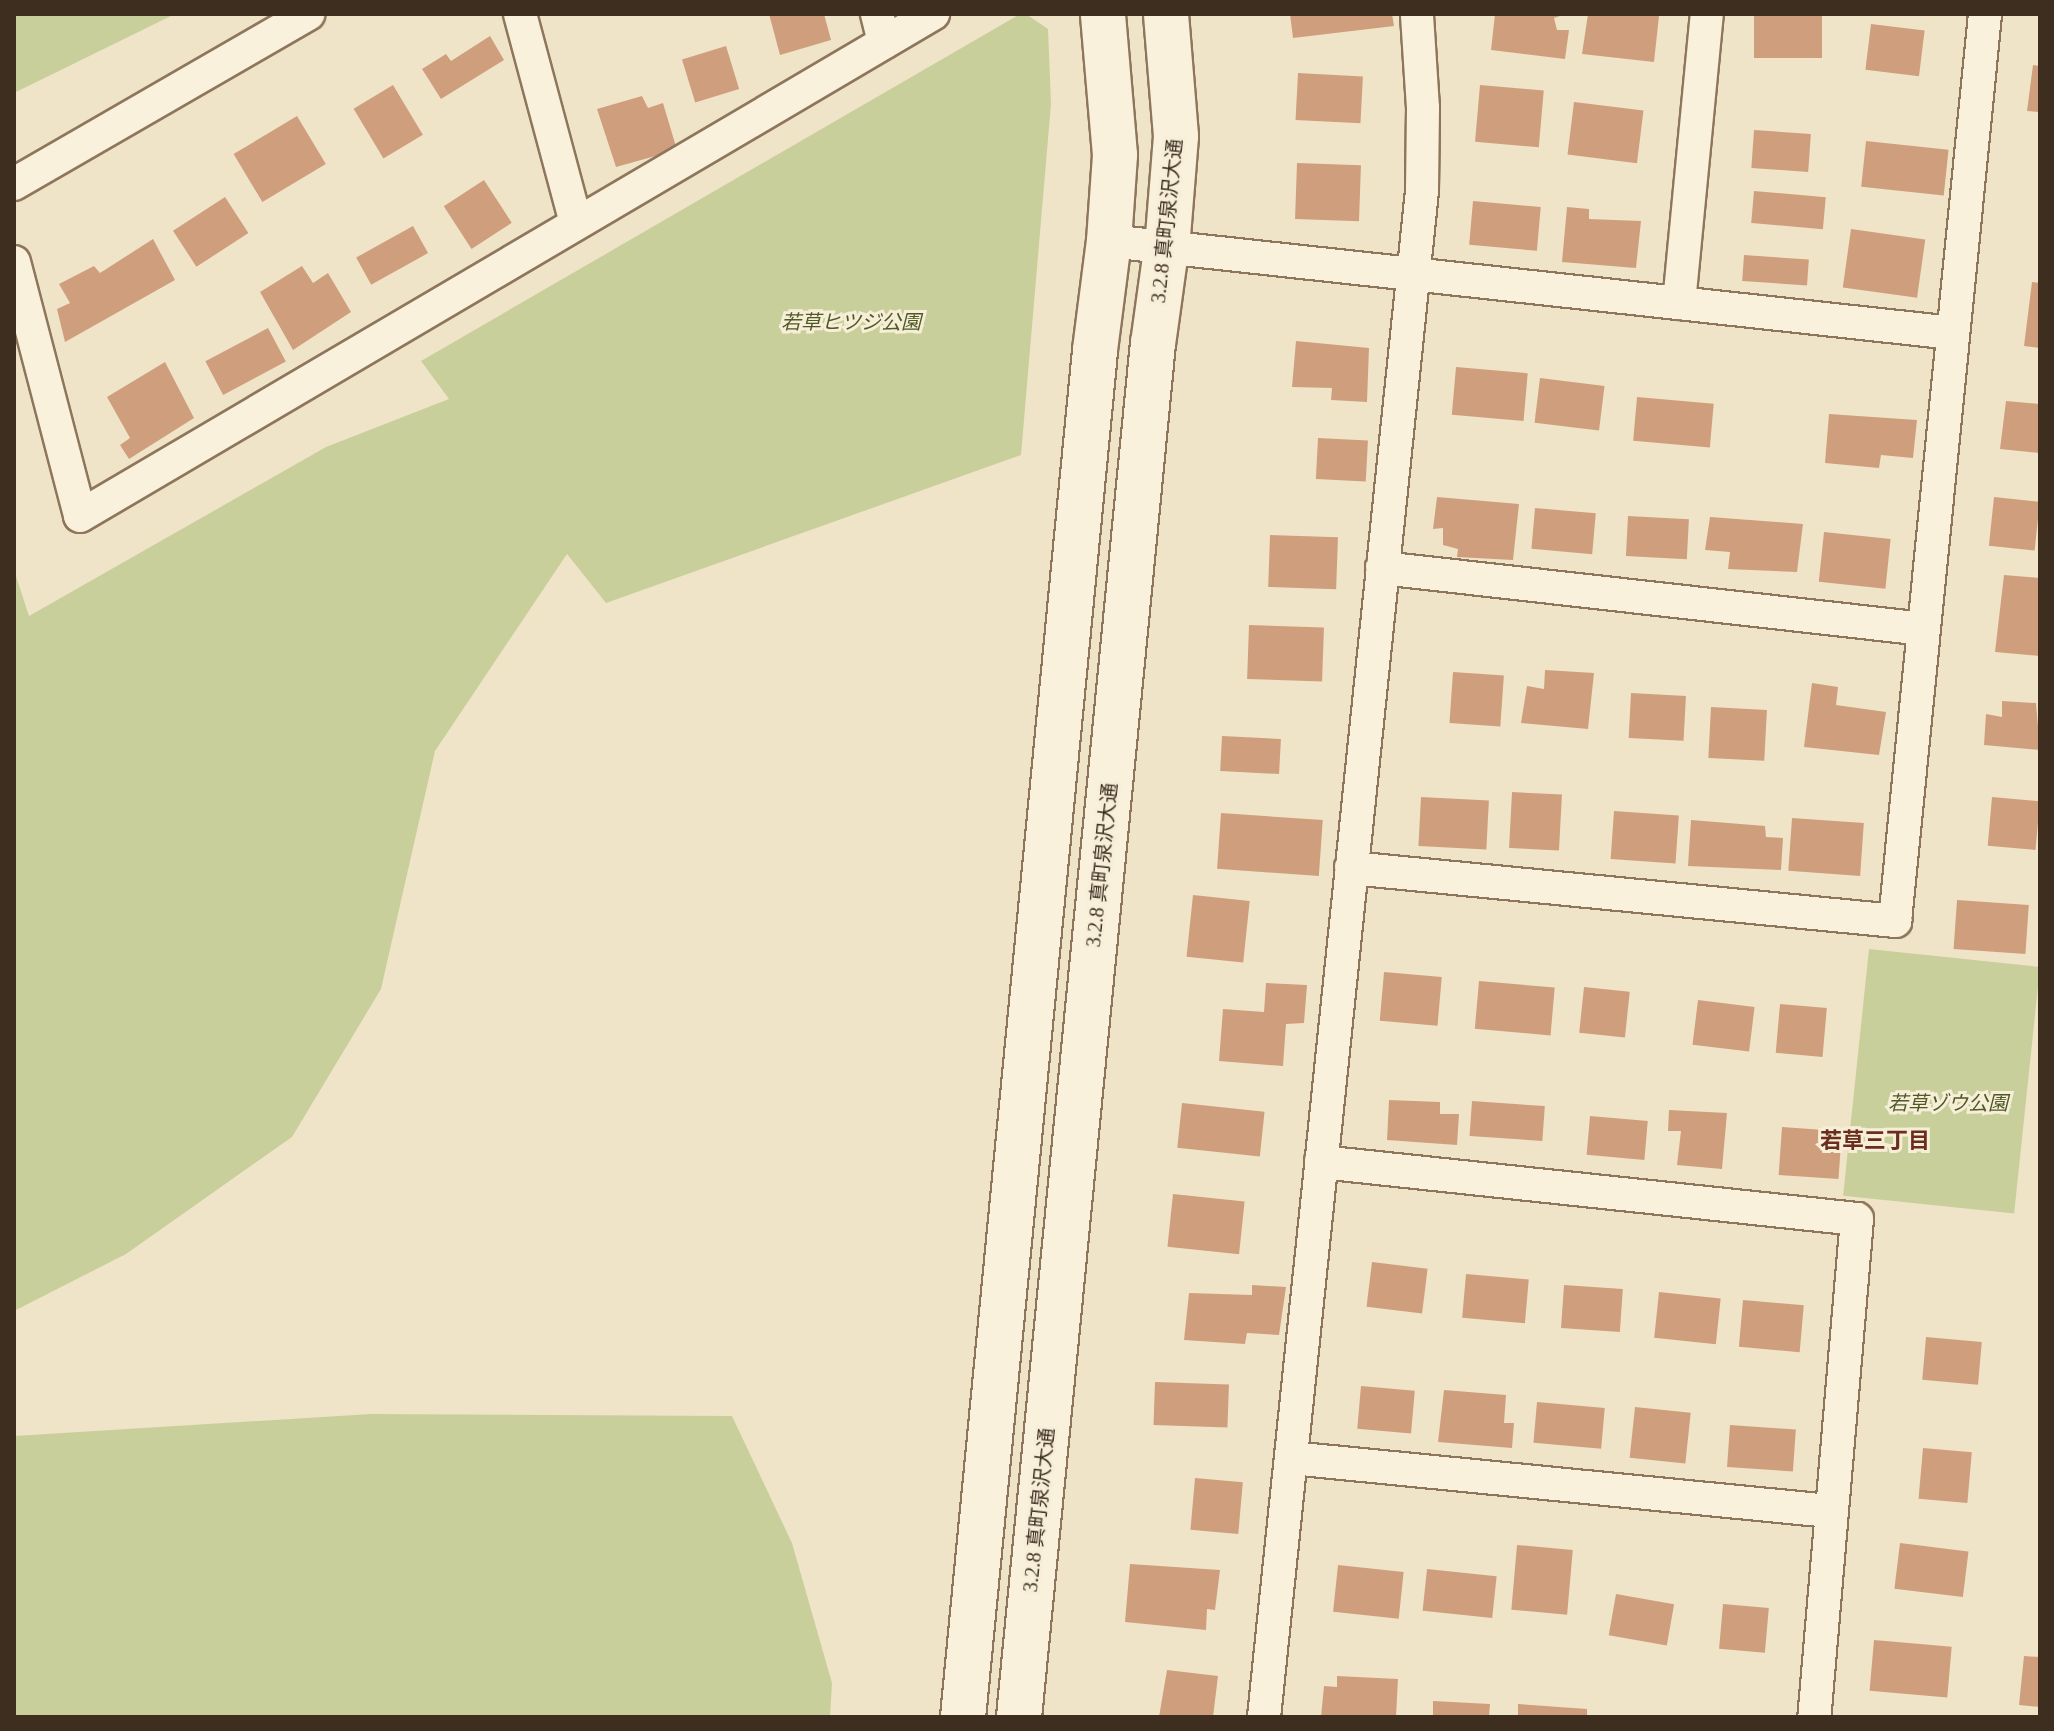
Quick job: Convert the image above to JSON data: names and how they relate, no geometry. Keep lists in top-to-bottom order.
{
  "streets": {
    "street": ["3.2.8 真町泉沢大通"]
  },
  "districts": ["若草三丁目"],
  "parks": ["若草ヒツジ公園", "若草ゾウ公園"]
}
